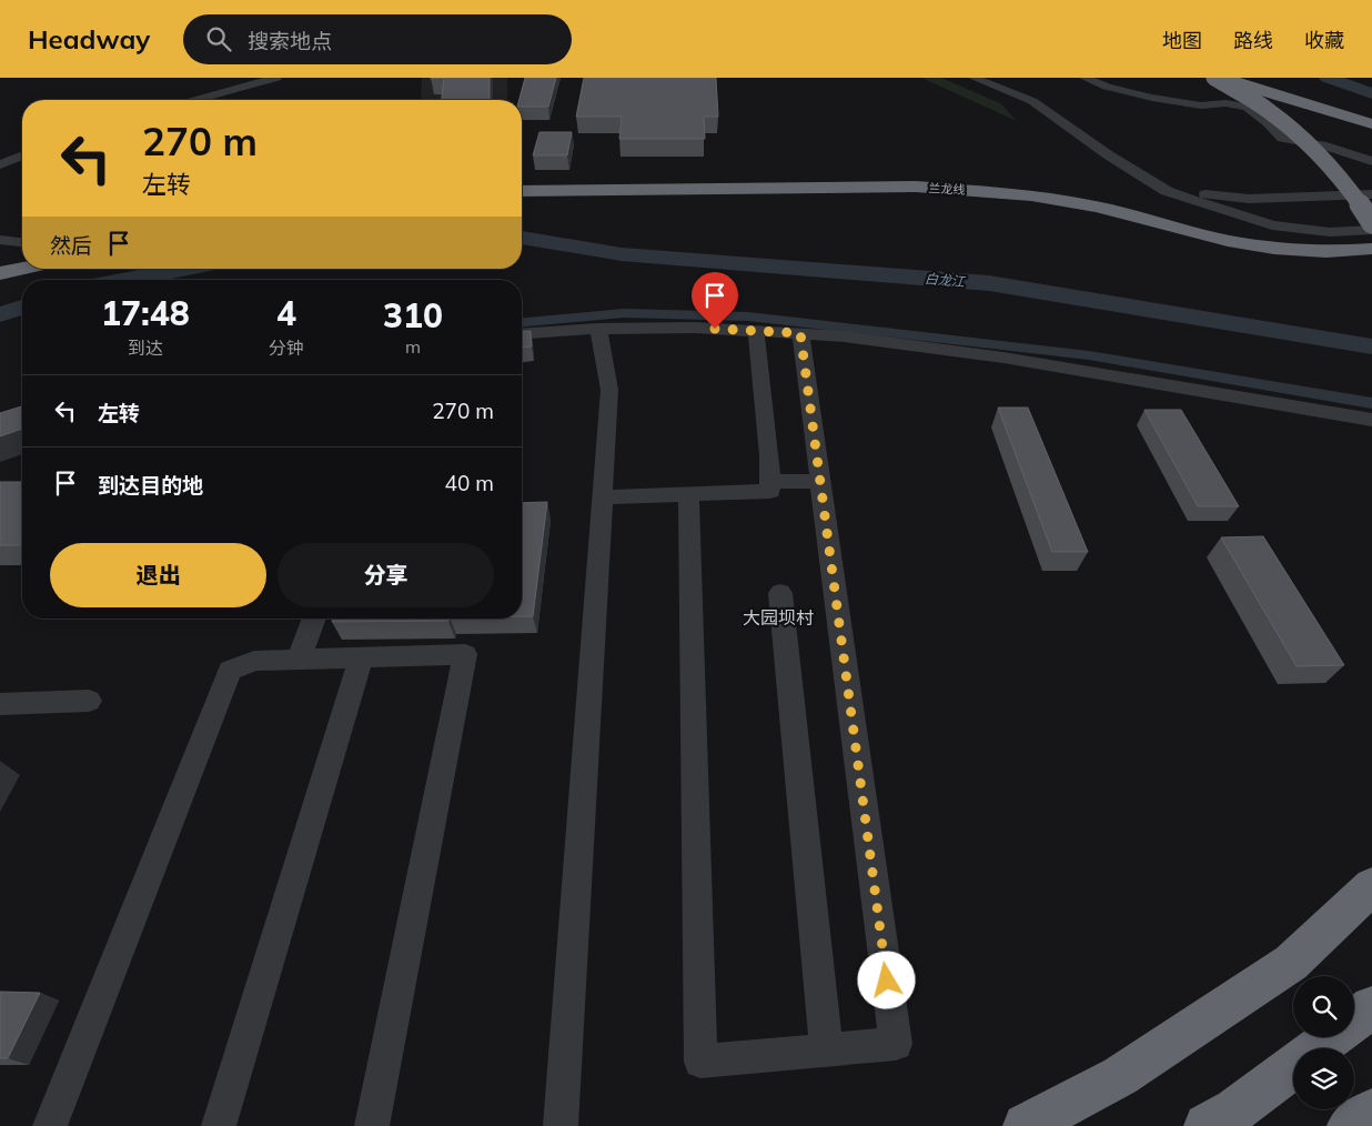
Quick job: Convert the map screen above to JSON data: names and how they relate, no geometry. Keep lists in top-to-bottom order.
{
  "streets": {
    "highway": ["兰龙线"]
  },
  "districts": ["大园坝村"],
  "water": ["白龙江"],
  "page": {
    "header": "Headway",
    "search": "搜索地点",
    "nav": ["地图", "路线", "收藏"],
    "turn": ["270 m", "左转"],
    "then": "然后",
    "eta": [
      "17:48",
      "到达",
      "4",
      "分钟",
      "310",
      "m"
    ],
    "list": [
      {
        "name": "左转",
        "value": "270 m"
      },
      {
        "name": "到达目的地",
        "value": "40 m"
      }
    ],
    "buttons": ["退出", "分享"]
  }
}
